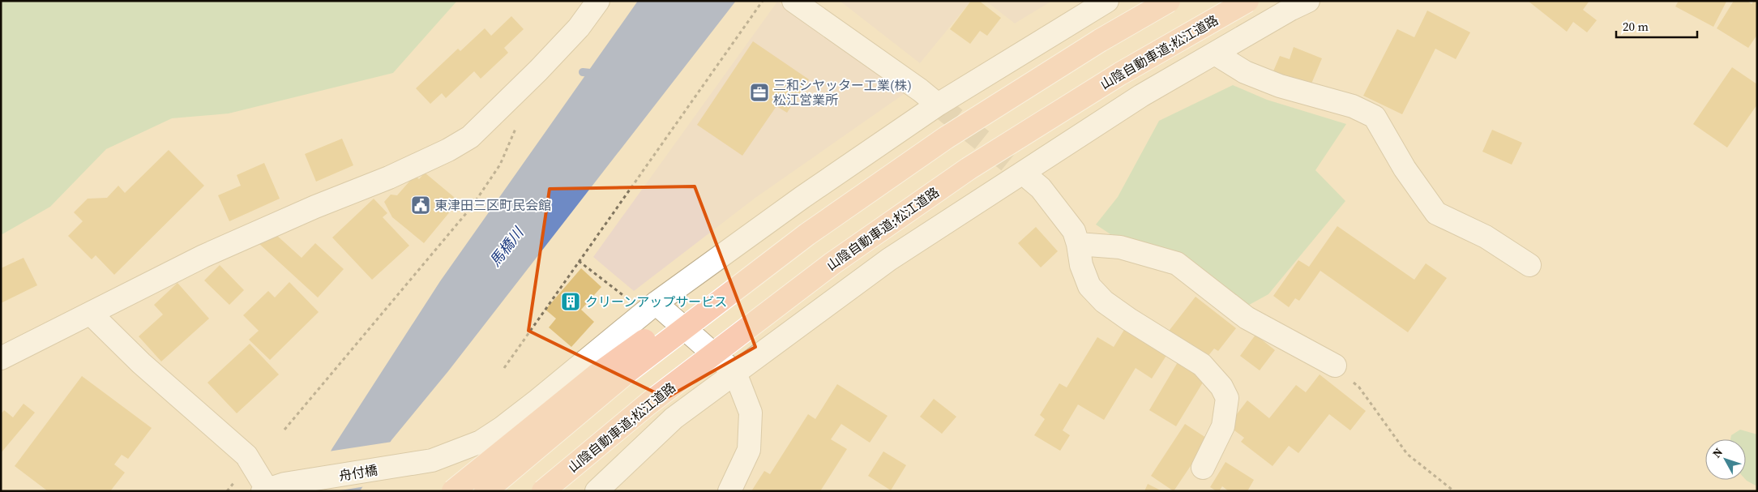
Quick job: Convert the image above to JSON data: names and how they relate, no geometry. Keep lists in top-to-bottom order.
{
  "streets": {
    "highway": ["山陰自動車道;松江道路"],
    "street": ["舟付橋"]
  },
  "water": ["馬橋川"],
  "places": {
    "office": ["三和シヤッター工業(株) 松江営業所"],
    "public building": ["東津田三区町民会館"],
    "building": ["クリーンアップサービス"]
  },
  "scale_bar": "20 m",
  "north": "top left"
}
